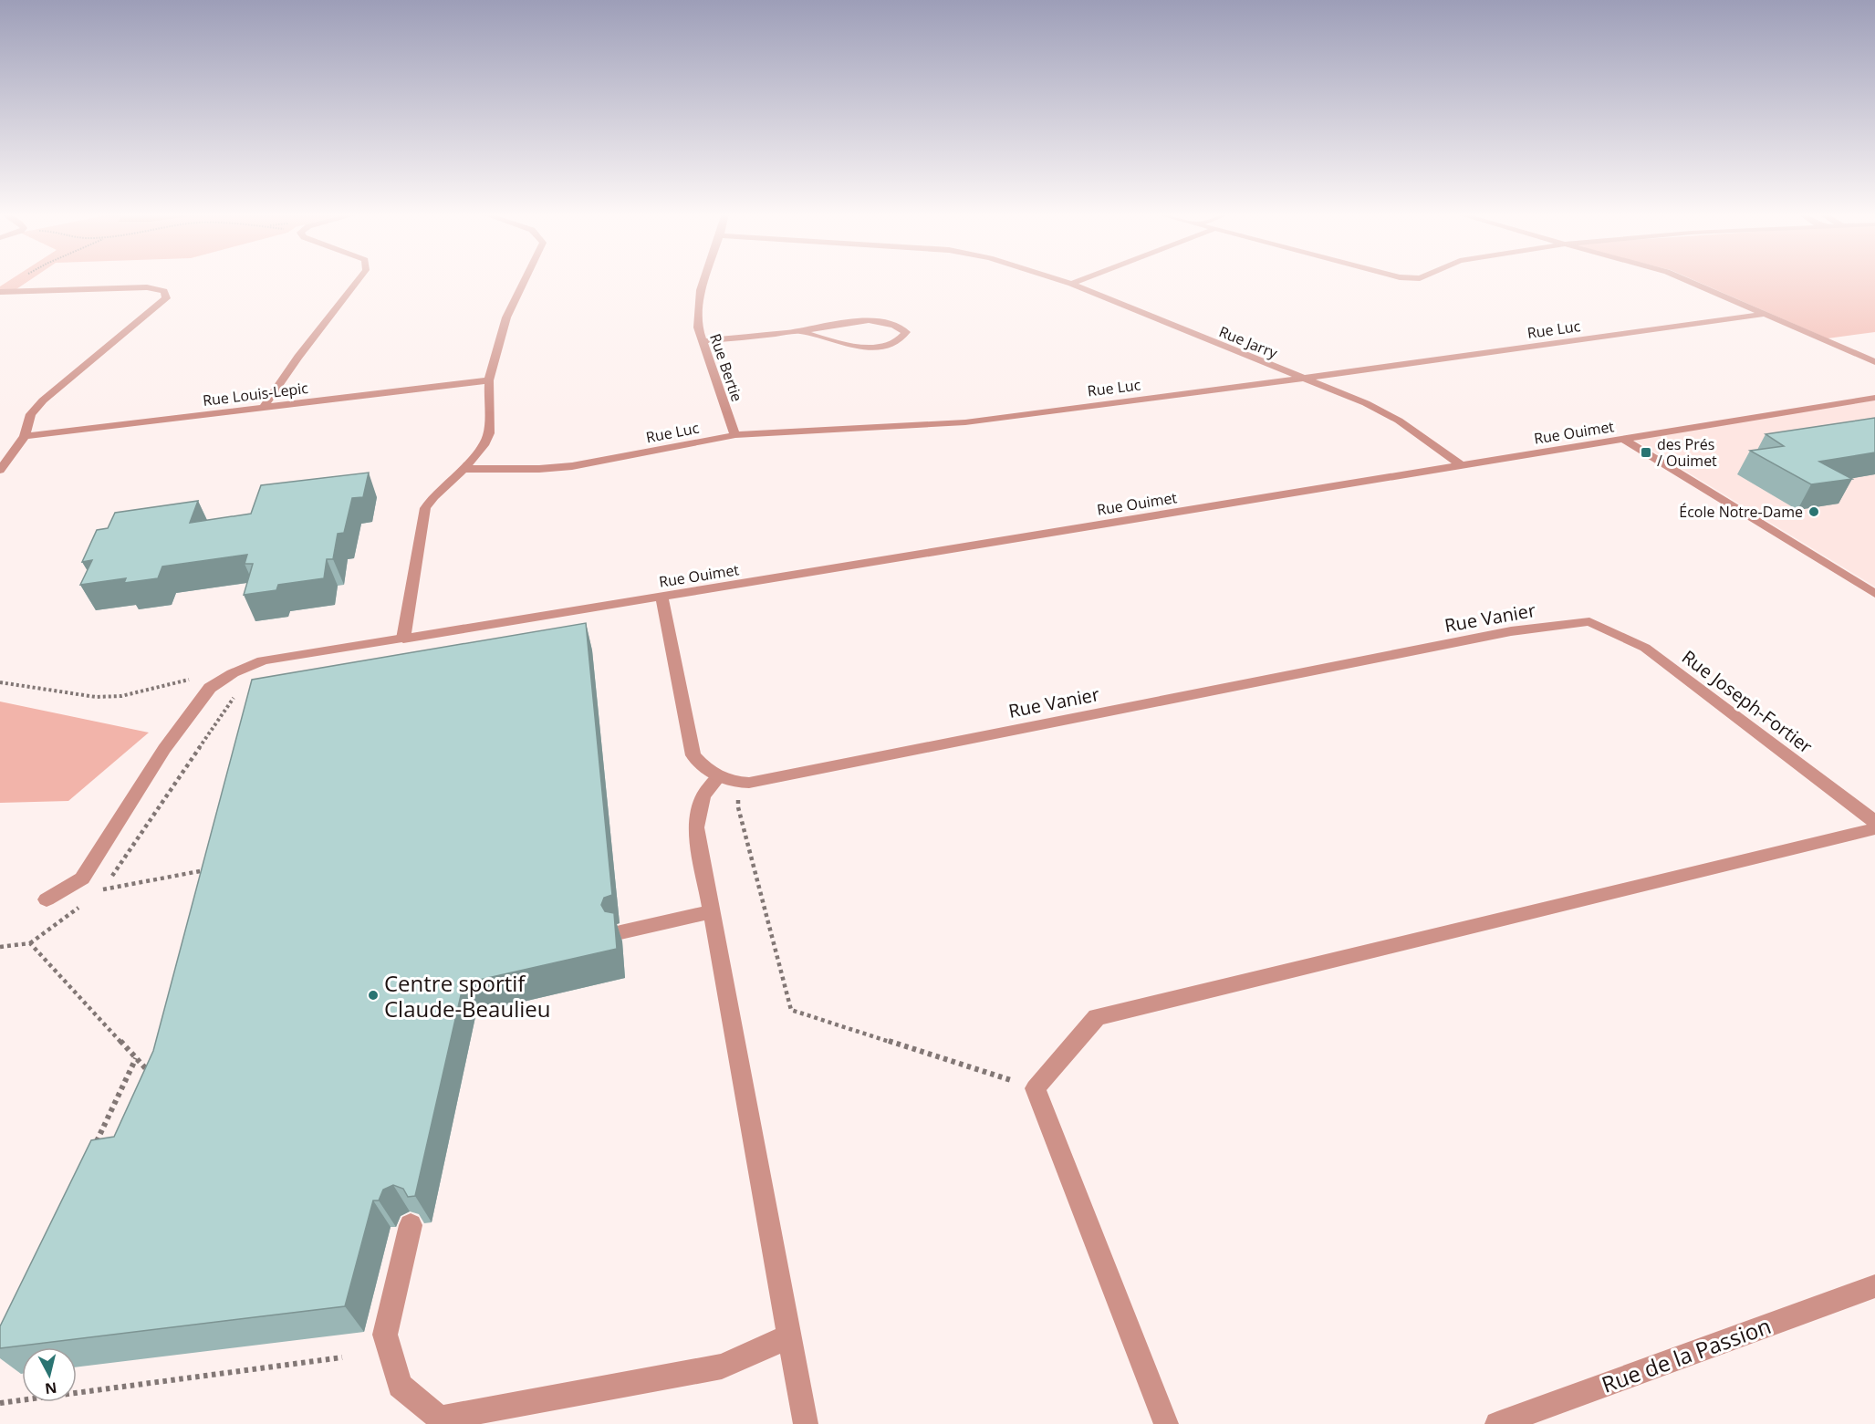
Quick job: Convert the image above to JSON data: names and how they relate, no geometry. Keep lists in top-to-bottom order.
{
  "streets": {
    "street": [
      "Rue Luc",
      "Rue Jarry",
      "Rue Bertie",
      "Rue Louis-Lepic",
      "Rue Ouimet",
      "Rue Vanier",
      "Rue Joseph-Fortier",
      "Rue de la Passion"
    ]
  },
  "crossings": [
    ["Rue Luc", "Rue Jarry"],
    ["Rue Luc", "Rue Bertie"],
    ["Rue Jarry", "Rue Ouimet"],
    ["Rue Vanier", "Rue Joseph-Fortier"]
  ],
  "places": {
    "transit": ["des Prés / Ouimet"],
    "other": ["École Notre-Dame", "Centre sportif Claude-Beaulieu"]
  },
  "north": "bottom"
}
